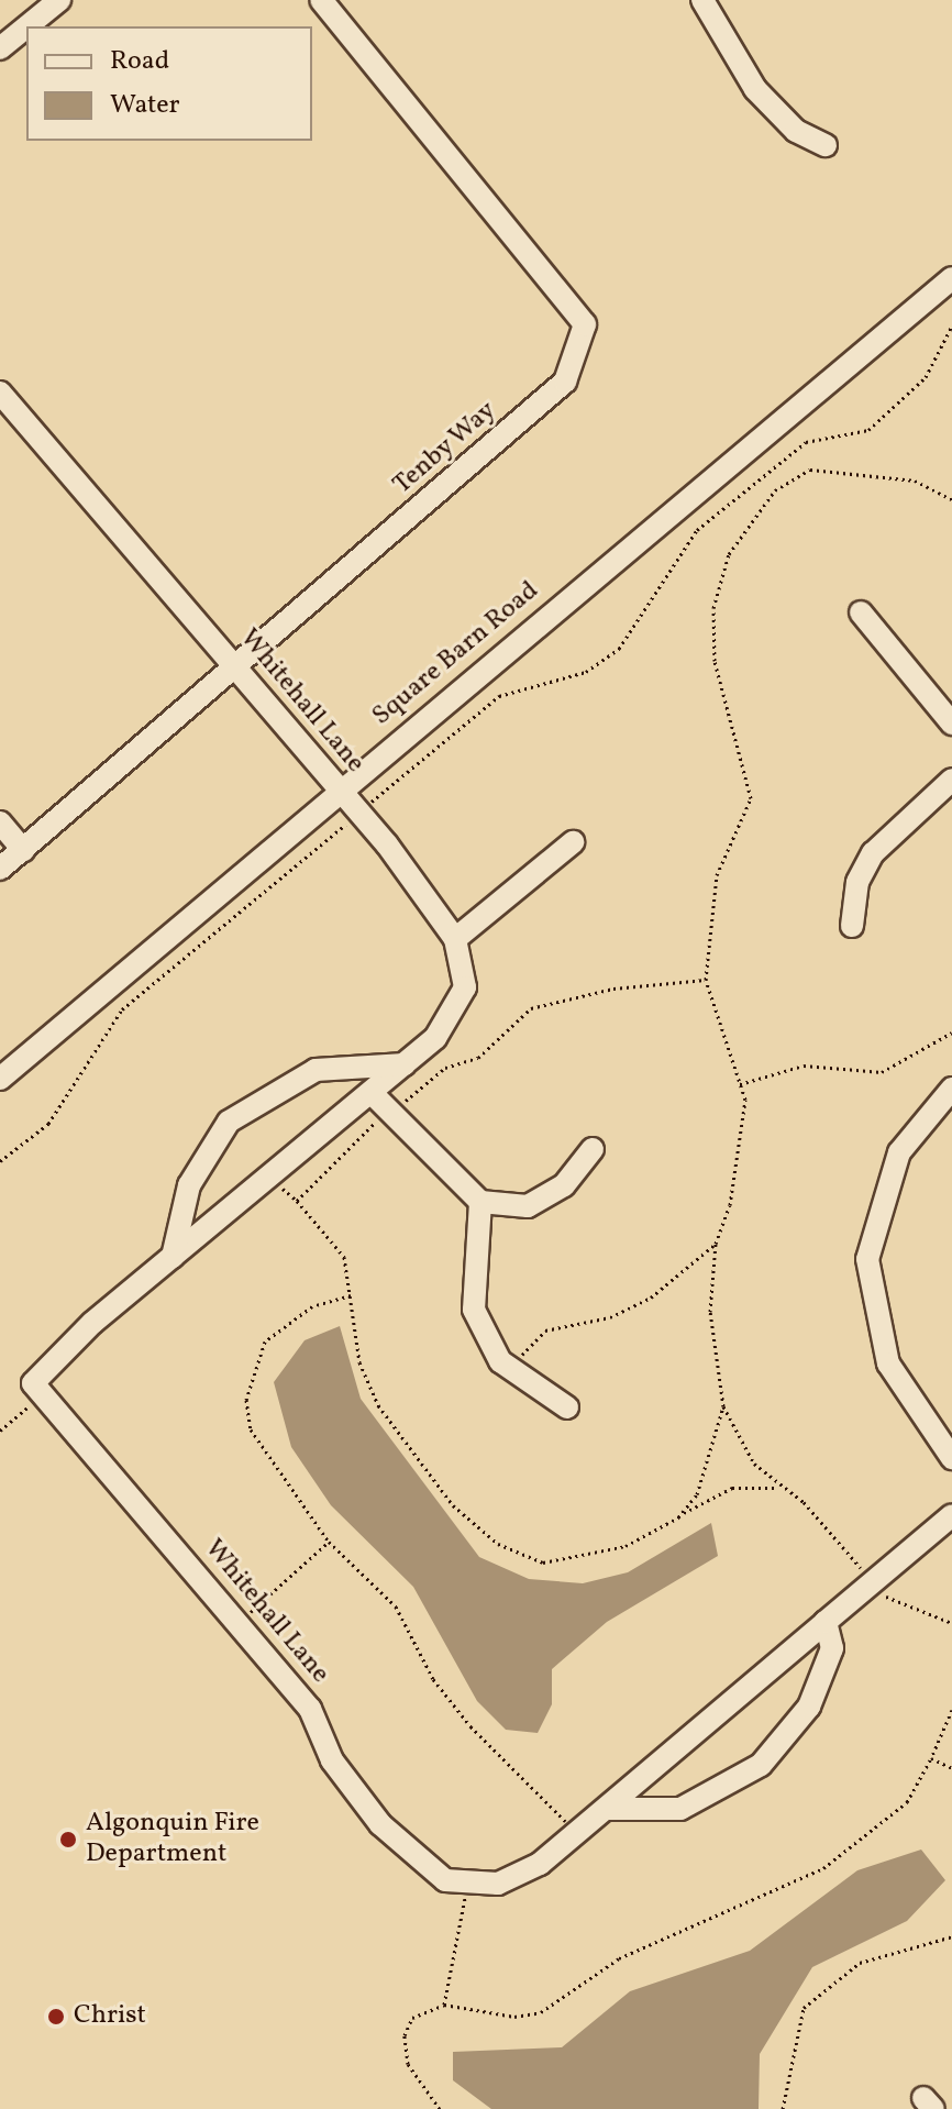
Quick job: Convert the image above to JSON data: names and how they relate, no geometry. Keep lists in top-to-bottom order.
{
  "streets": {
    "street": ["Tenby Way", "Square Barn Road", "Whitehall Lane"]
  },
  "crossings": [
    ["Tenby Way", "Whitehall Lane"],
    ["Square Barn Road", "Whitehall Lane"]
  ],
  "places": ["Algonquin Fire Department", "Christ"],
  "legend": ["Road", "Water"]
}
